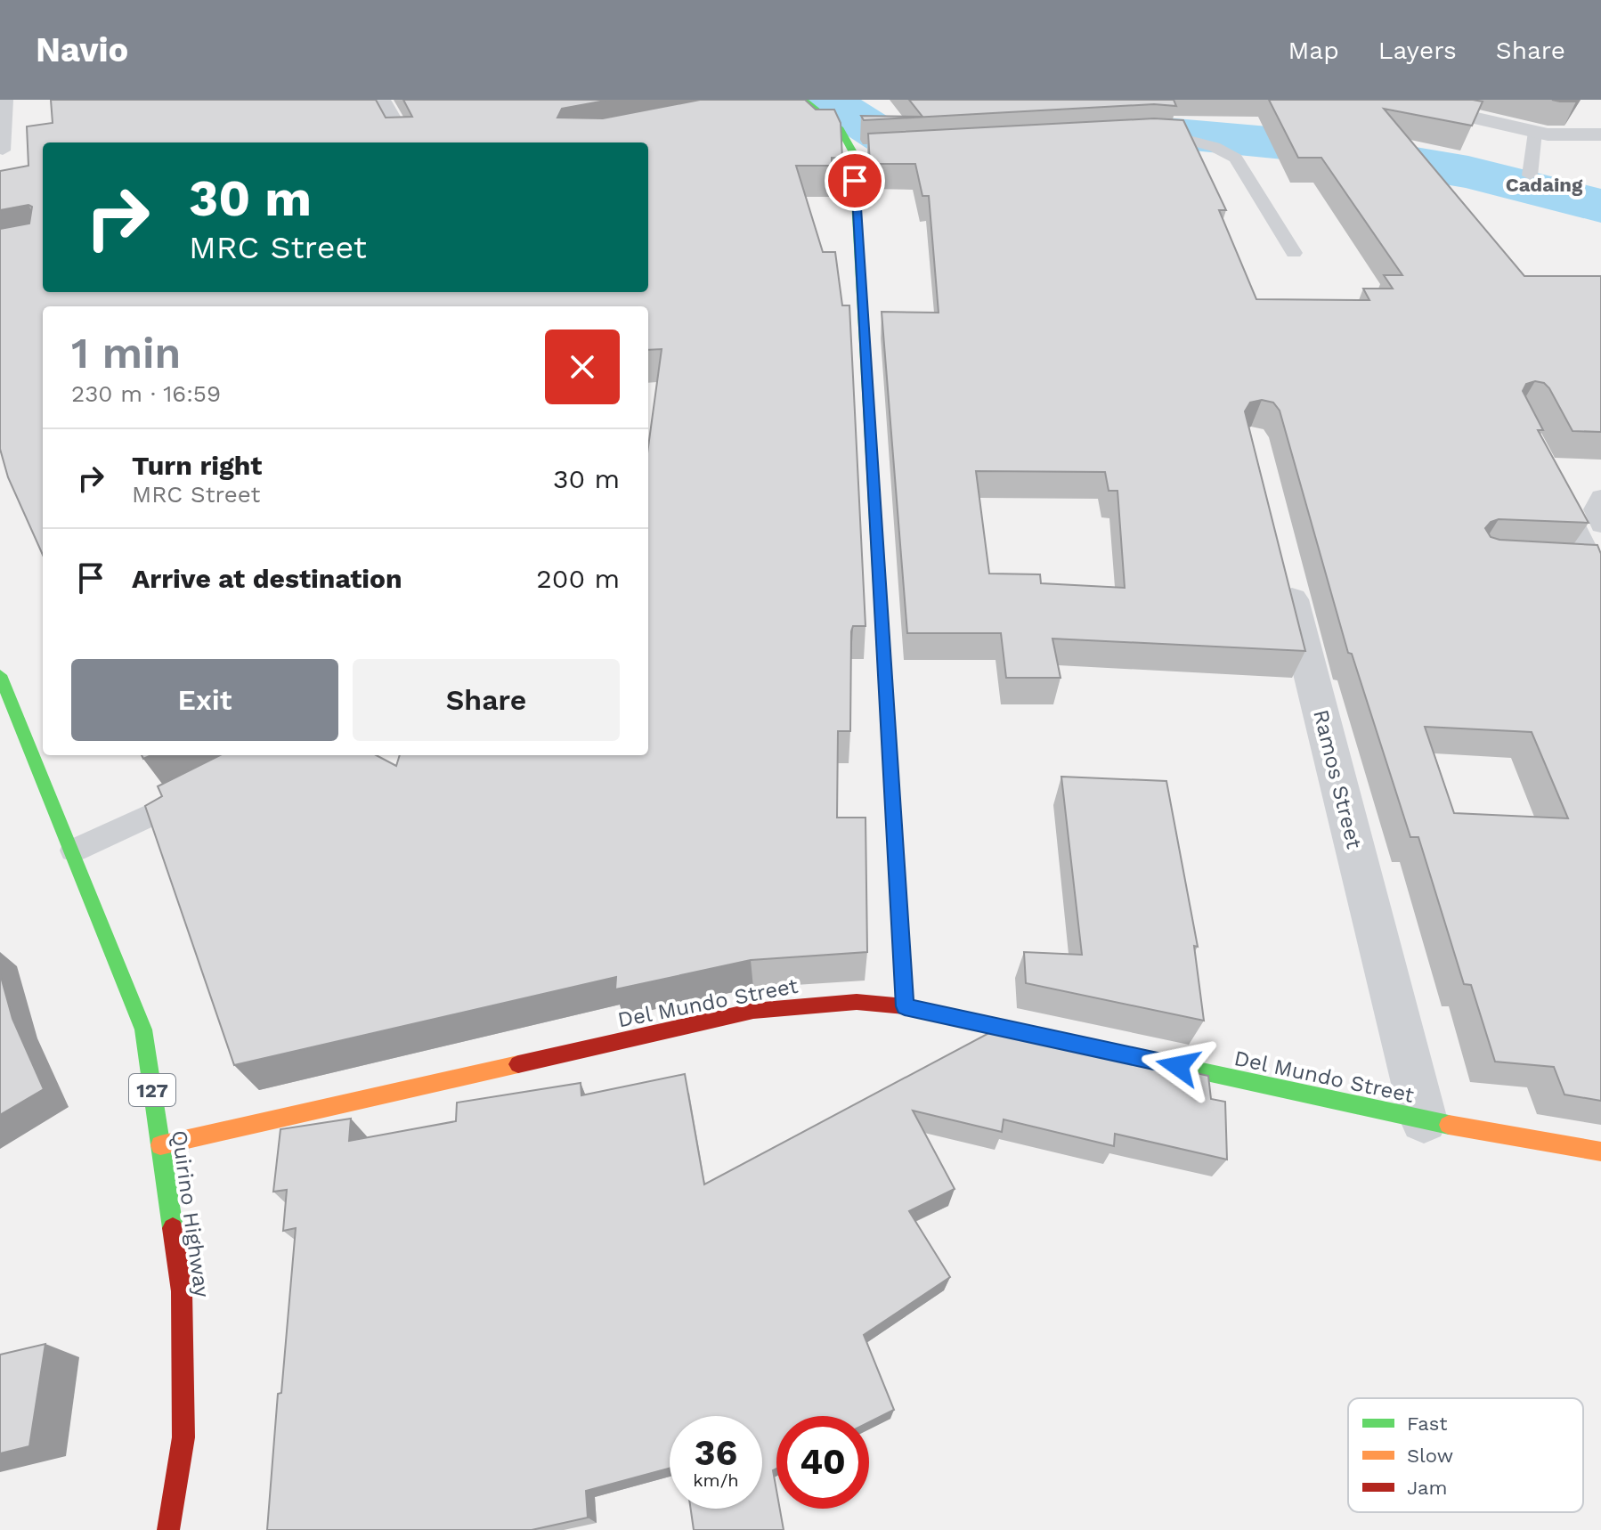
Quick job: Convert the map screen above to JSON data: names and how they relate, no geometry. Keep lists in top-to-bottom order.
{
  "streets": {
    "street": [
      "Ramos Street",
      "Del Mundo Street",
      "127",
      "Quirino Highway"
    ]
  },
  "crossings": [
    ["Ramos Street", "Del Mundo Street"],
    ["Del Mundo Street", "Quirino Highway"]
  ],
  "districts": ["Cadaing"],
  "legend": ["Fast", "Slow", "Jam"],
  "page": {
    "header": "Navio",
    "nav": ["Map", "Layers", "Share"],
    "turn": ["30 m", "MRC Street"],
    "heading": ["1 min", "230 m · 16:59"],
    "list": [
      {
        "name": "Turn right",
        "note": "MRC Street",
        "value": "30 m"
      },
      {
        "name": "Arrive at destination",
        "value": "200 m"
      }
    ],
    "buttons": ["Exit", "Share"],
    "speed": "36 km/h",
    "limit": "40"
  }
}
